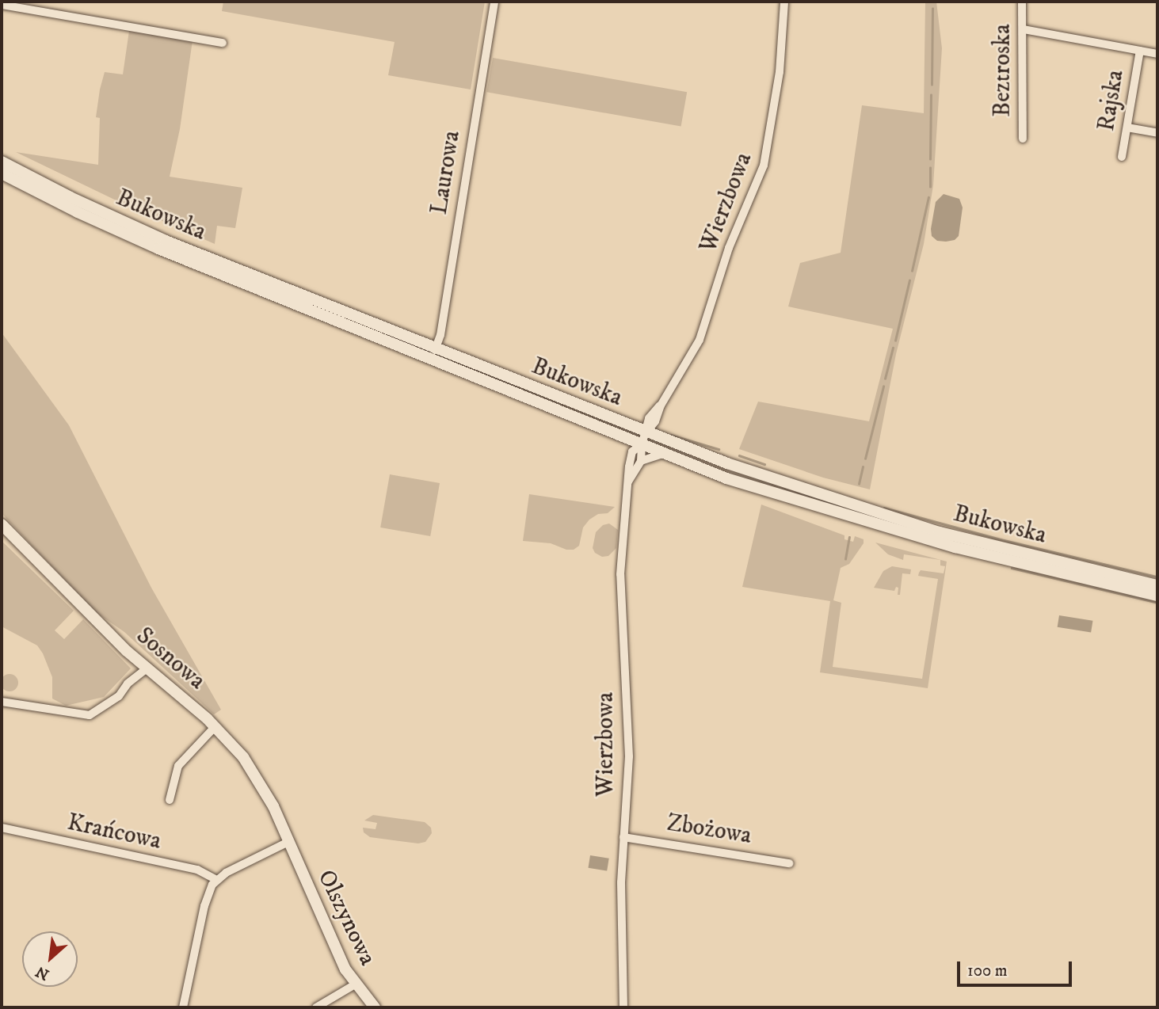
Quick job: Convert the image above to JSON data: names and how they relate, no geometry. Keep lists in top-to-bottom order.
{
  "streets": {
    "main road": ["Bukowska", "Sosnowa", "Olszynowa"],
    "street": [
      "Beztroska",
      "Rajska",
      "Laurowa",
      "Wierzbowa",
      "Zbożowa",
      "Krańcowa"
    ]
  },
  "crossings": [
    ["Laurowa", "Bukowska"],
    ["Wierzbowa", "Bukowska"],
    ["Wierzbowa", "Zbożowa"],
    ["Sosnowa", "Olszynowa"]
  ],
  "scale_bar": "100 m",
  "north": "bottom left"
}
